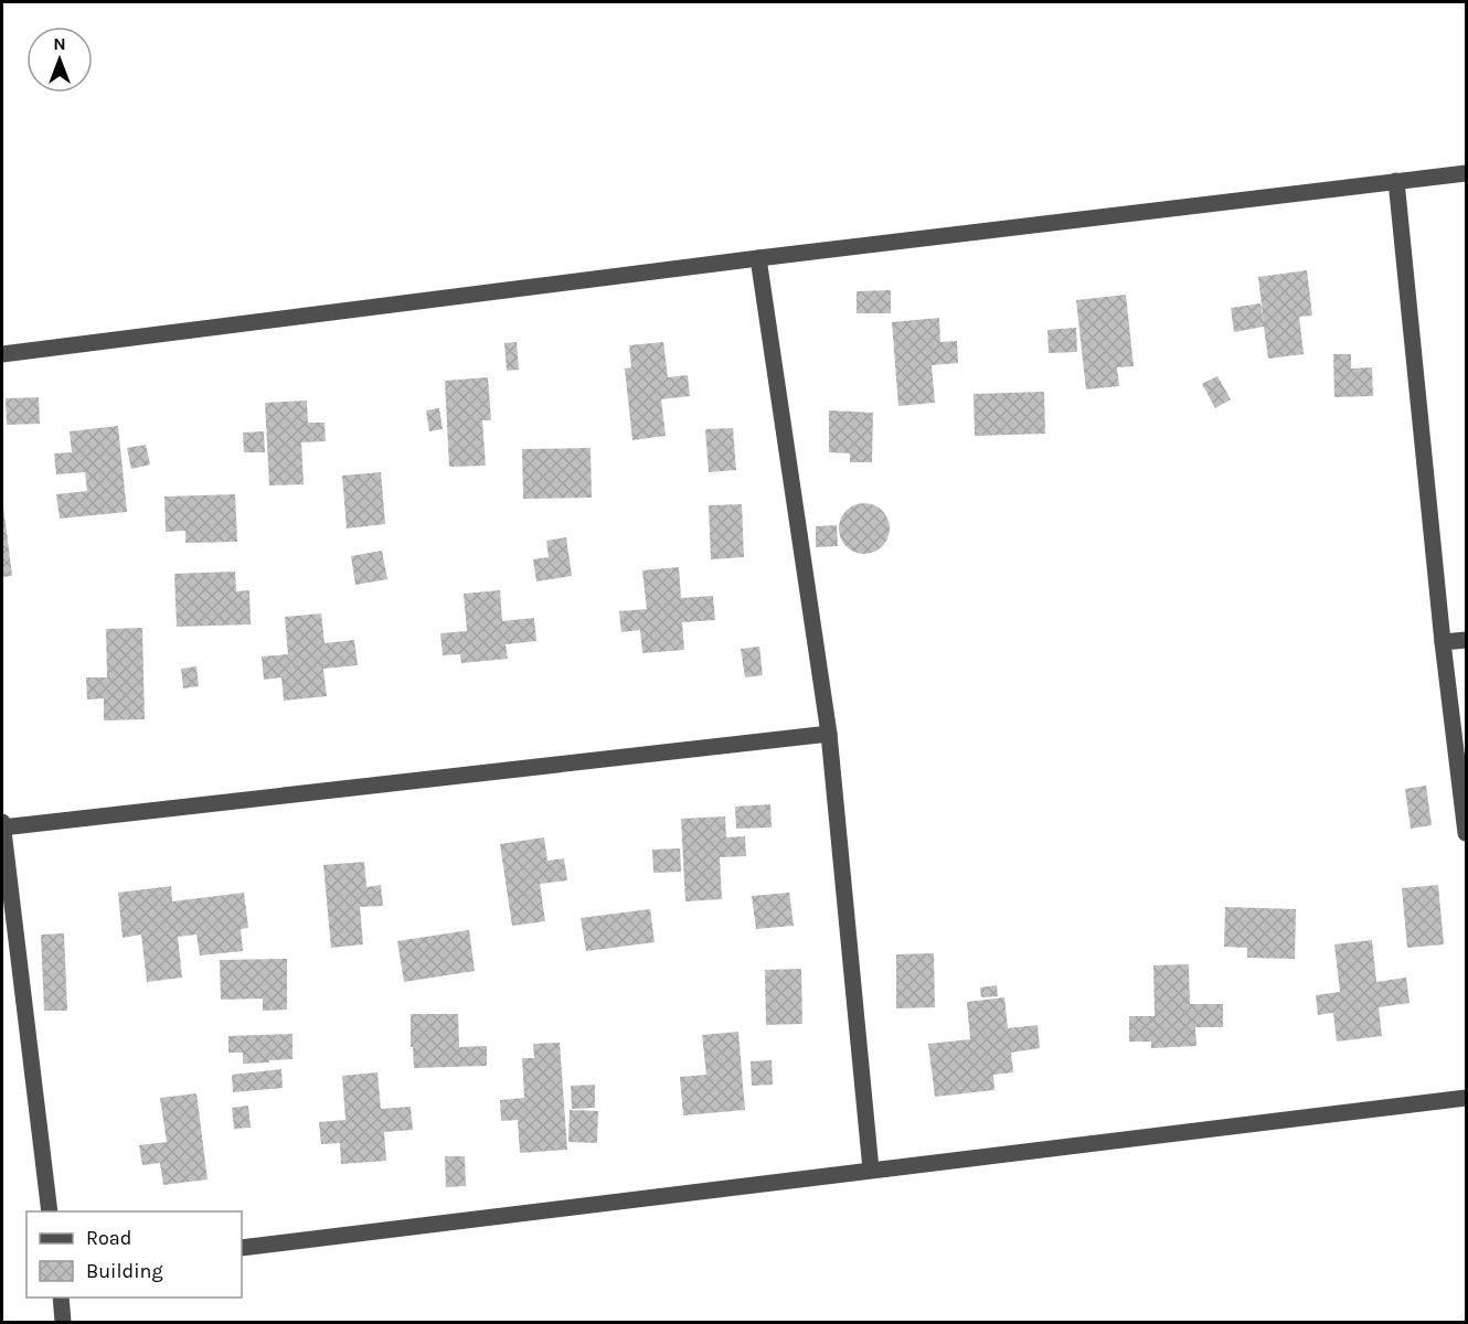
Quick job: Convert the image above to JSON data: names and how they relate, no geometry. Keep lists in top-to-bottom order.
{
  "legend": ["Road", "Building"],
  "north": "top"
}
